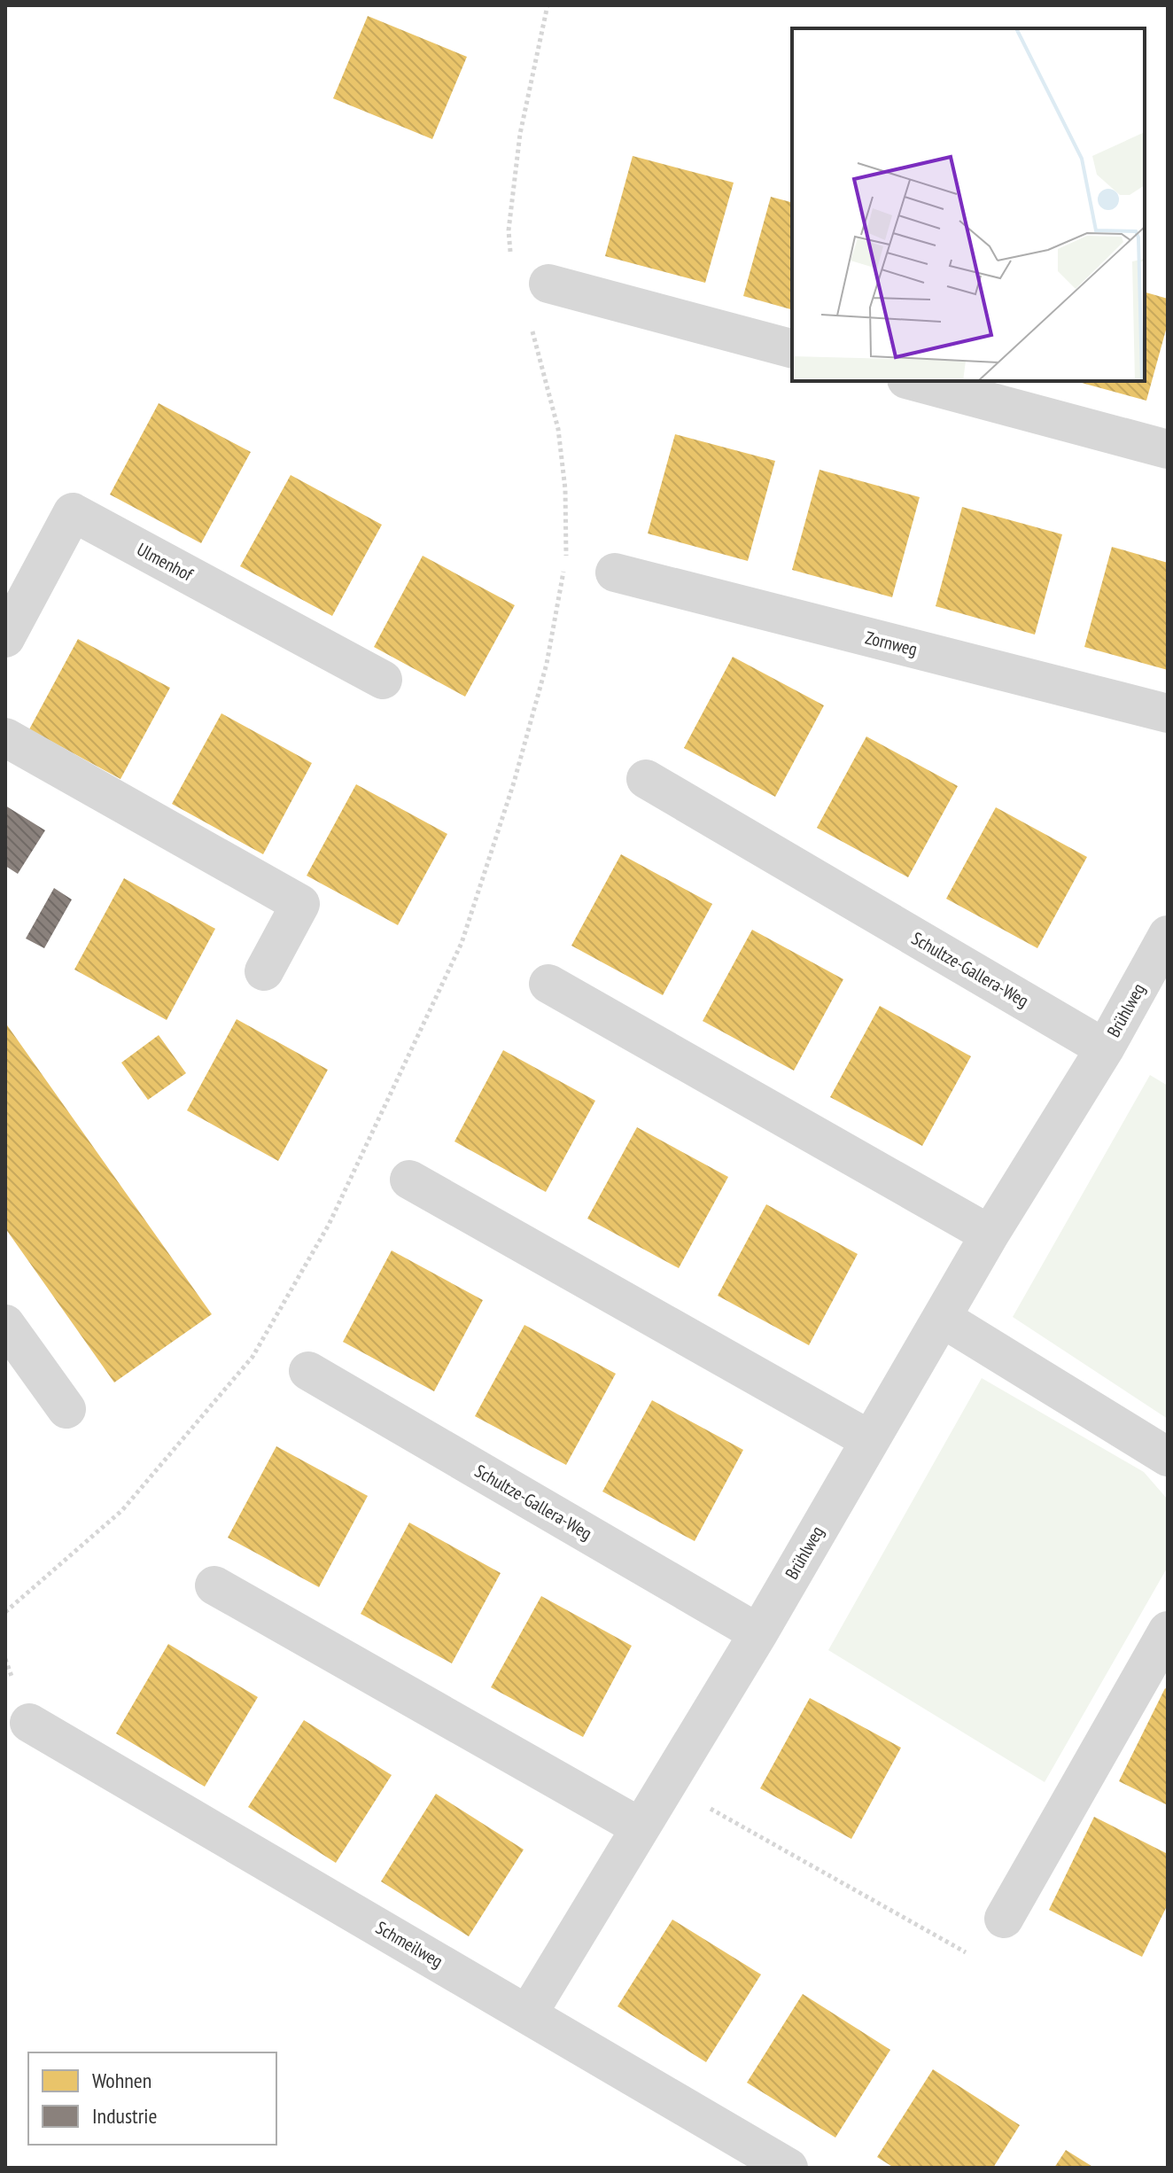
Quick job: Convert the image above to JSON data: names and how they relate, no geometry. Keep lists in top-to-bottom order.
{
  "streets": {
    "street": [
      "Ulmenhof",
      "Zornweg",
      "Schultze-Gallera-Weg",
      "Brühlweg",
      "Schmeilweg"
    ]
  },
  "crossings": [
    ["Schultze-Gallera-Weg", "Brühlweg"],
    ["Brühlweg", "Schmeilweg"]
  ],
  "legend": ["Wohnen", "Industrie"]
}
